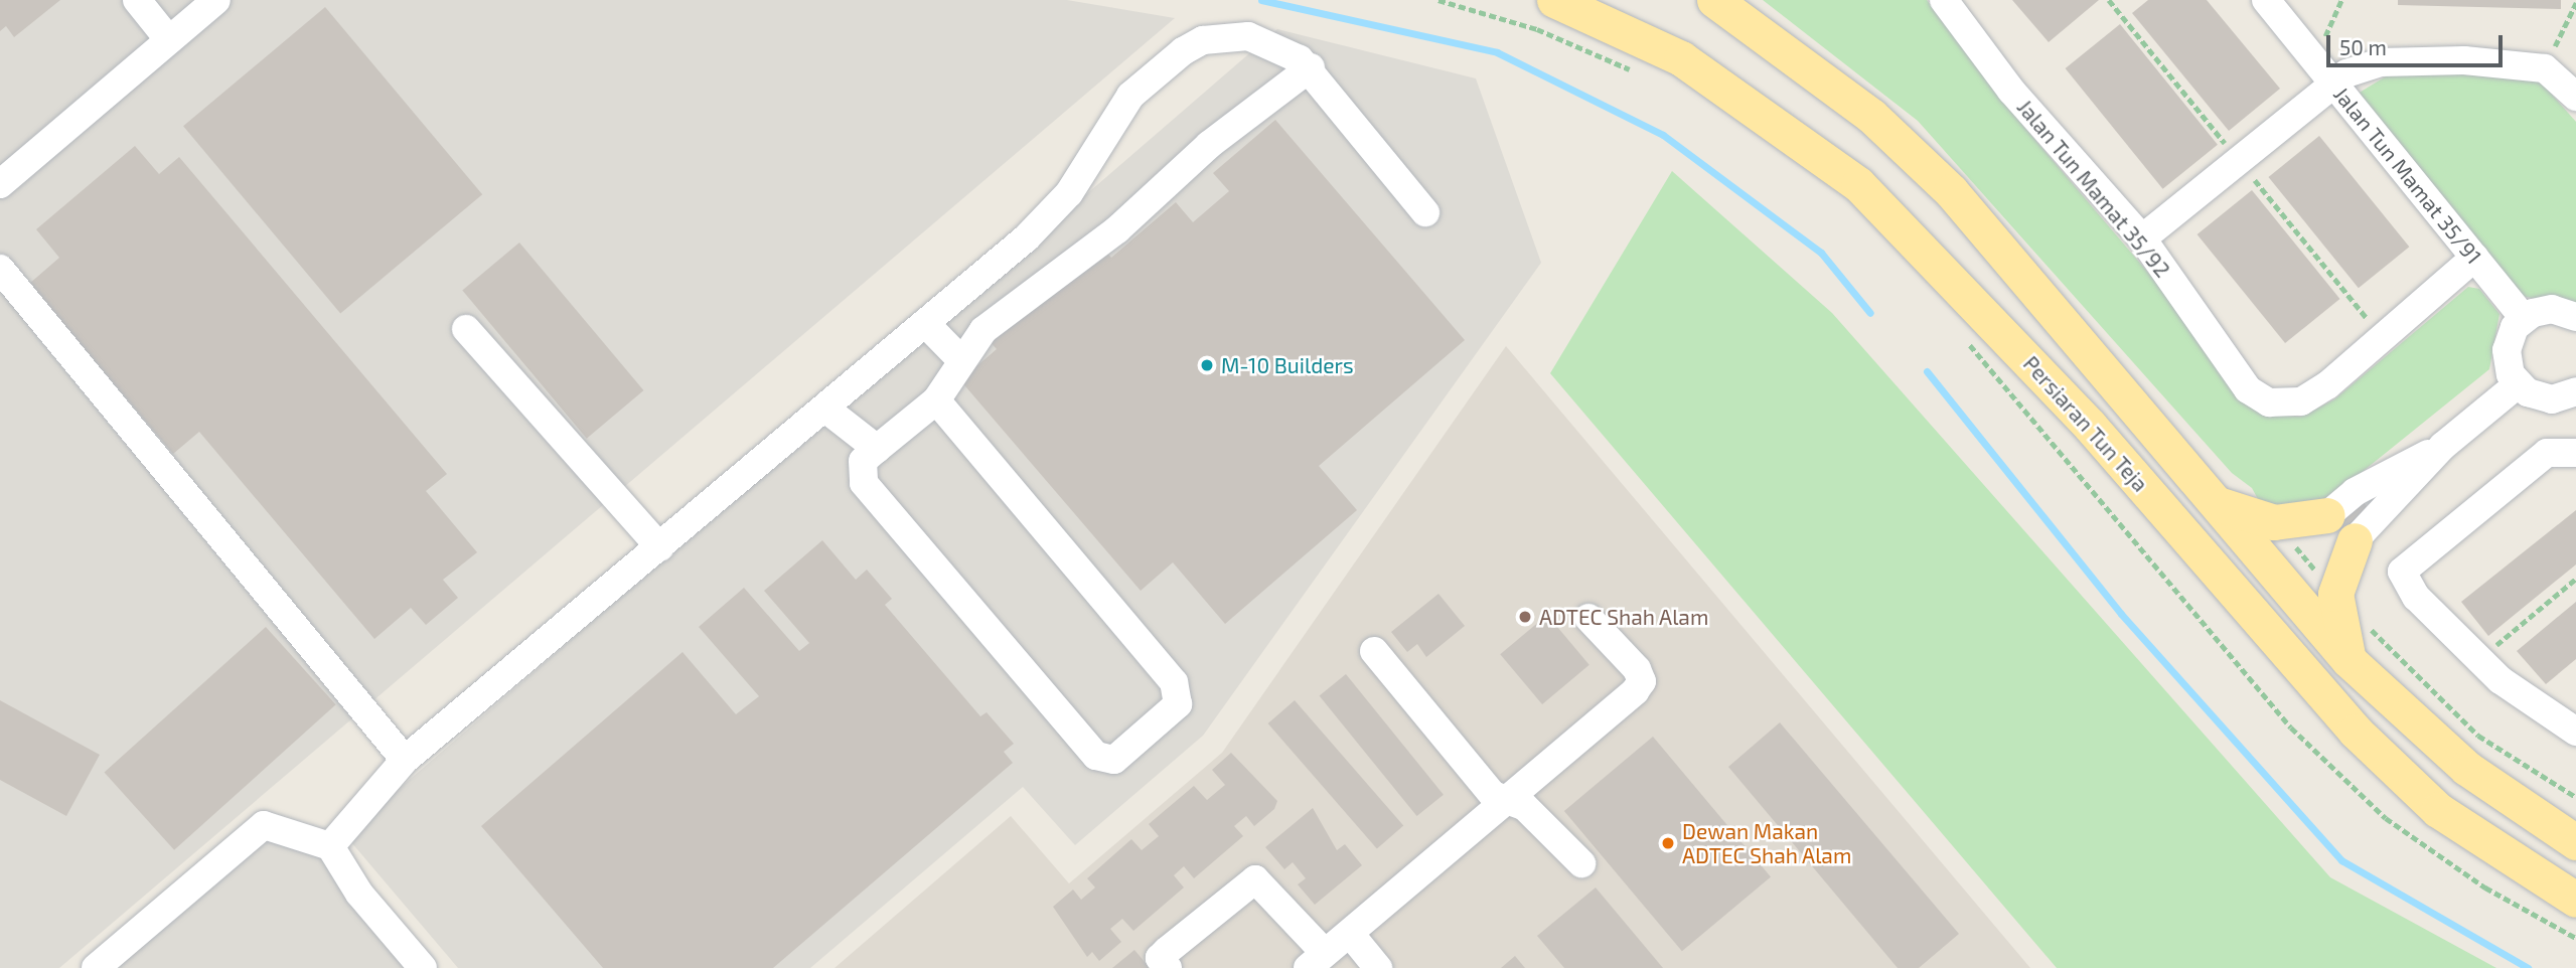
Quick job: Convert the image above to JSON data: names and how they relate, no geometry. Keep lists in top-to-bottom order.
{
  "streets": {
    "main road": ["Persiaran Tun Teja"],
    "street": ["Jalan Tun Mamat 35/91", "Jalan Tun Mamat 35/92"]
  },
  "crossings": [
    ["Jalan Tun Mamat 35/91", "Jalan Tun Mamat 35/92"]
  ],
  "places": ["M-10 Builders", "ADTEC Shah Alam", "Dewan Makan ADTEC Shah Alam"],
  "scale_bar": "50 m"
}
